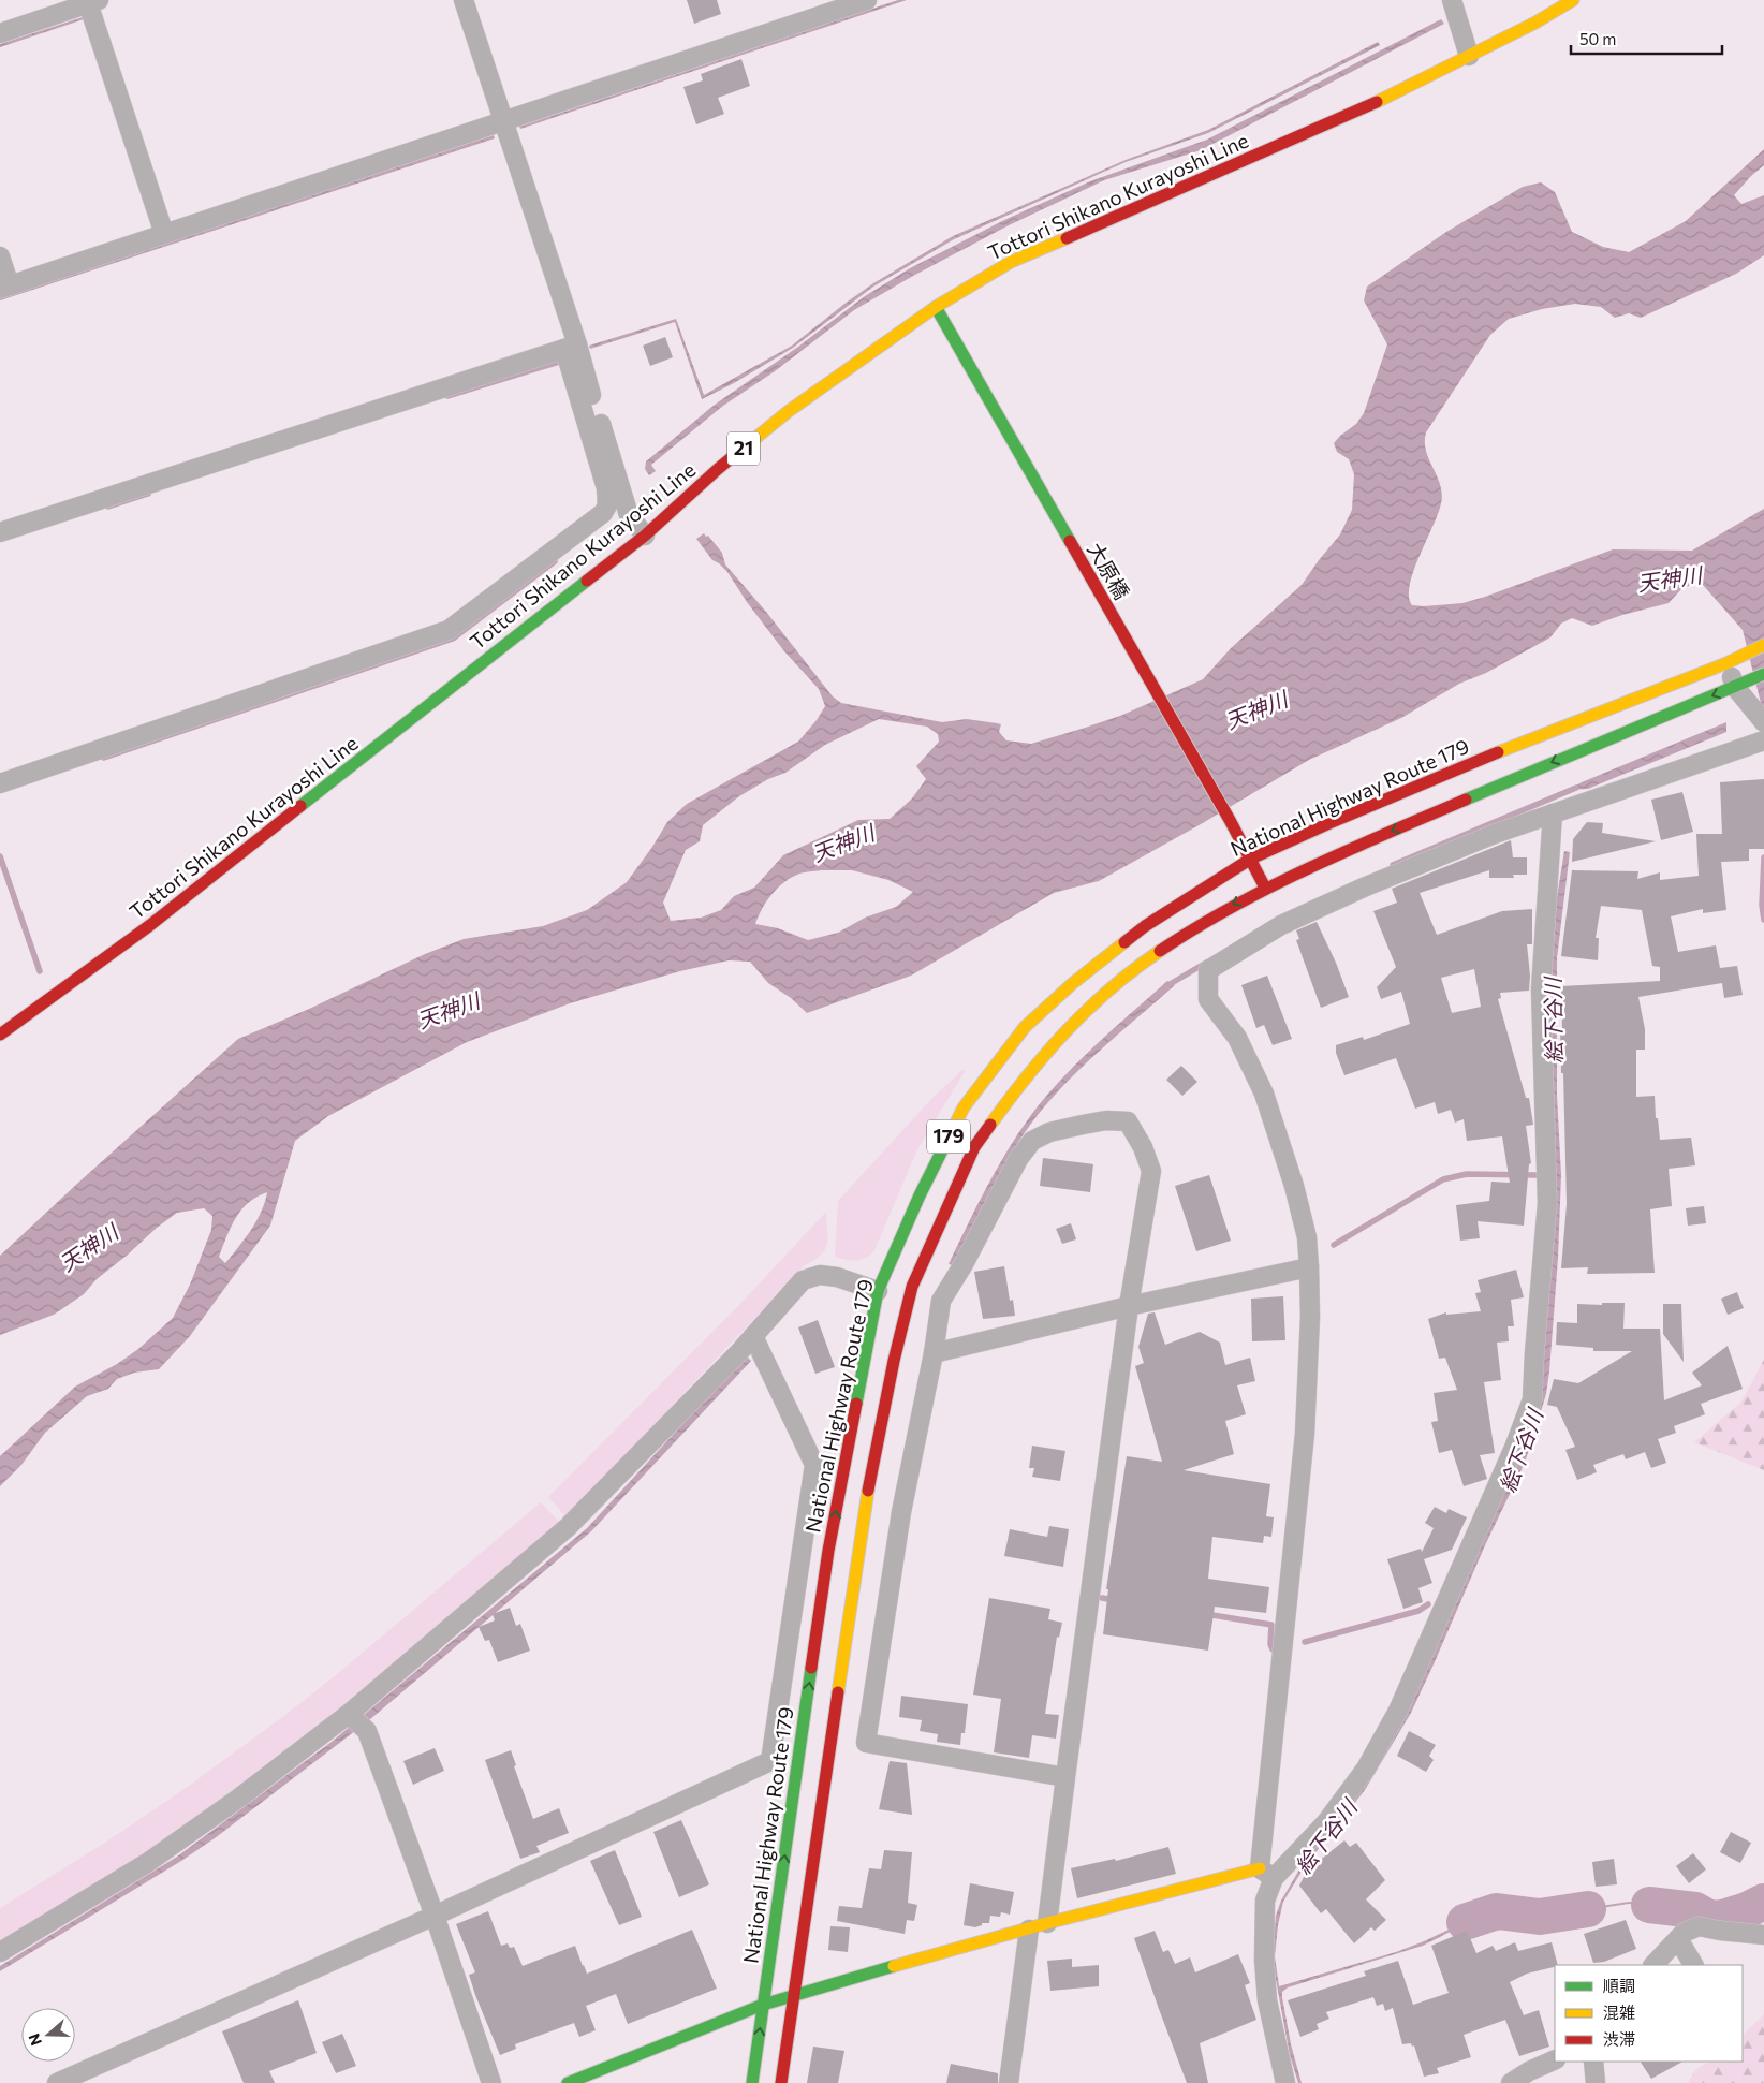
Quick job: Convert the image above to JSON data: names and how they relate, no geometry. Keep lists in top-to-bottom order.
{
  "streets": {
    "main road": [
      "Tottori Shikano Kurayoshi Line",
      "21",
      "大原橋",
      "National Highway Route 179",
      "179"
    ]
  },
  "crossings": [
    ["Tottori Shikano Kurayoshi Line", "大原橋"],
    ["大原橋", "National Highway Route 179"],
    ["大原橋", "179"]
  ],
  "water": ["天神川", "絵下谷川"],
  "legend": ["順調", "混雑", "渋滞"],
  "scale_bar": "50 m",
  "north": "left"
}
